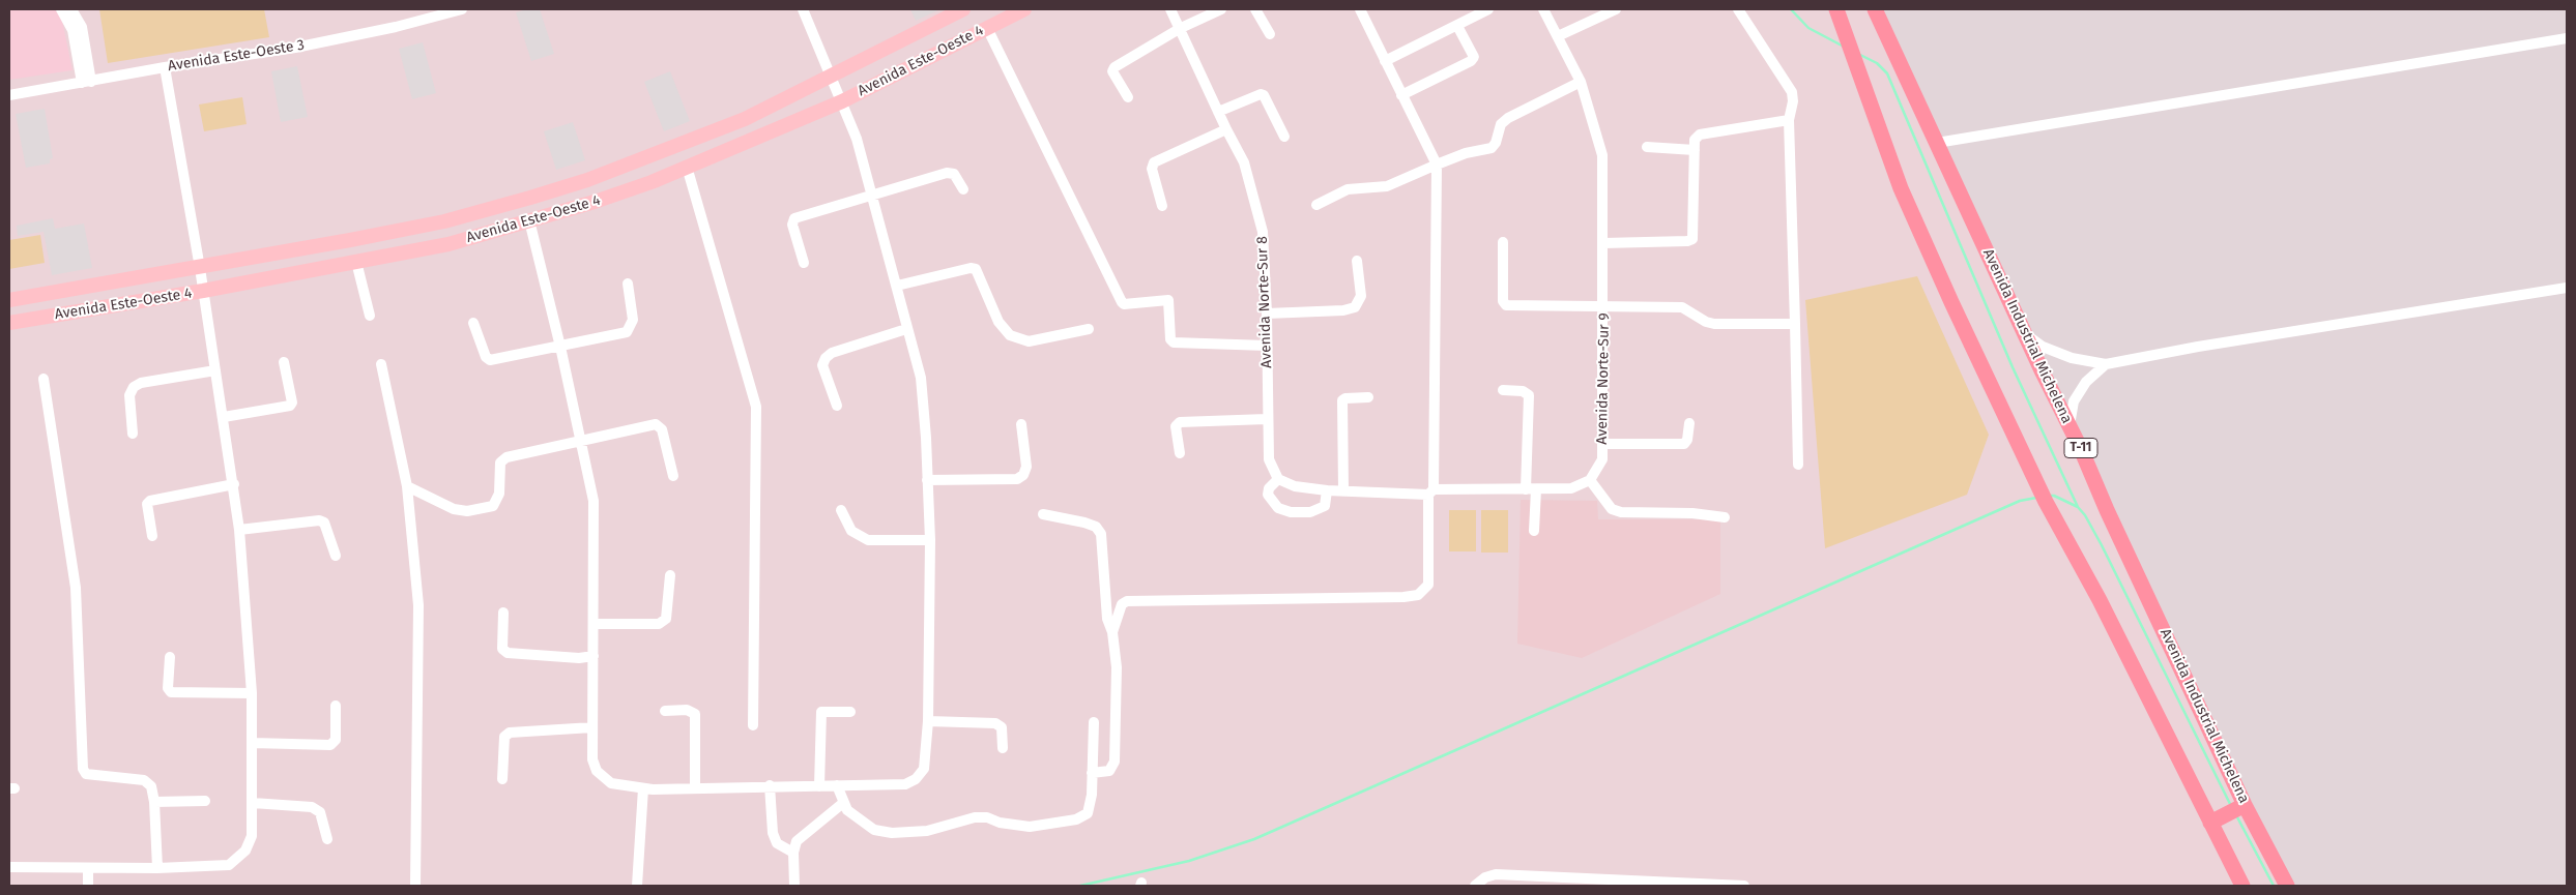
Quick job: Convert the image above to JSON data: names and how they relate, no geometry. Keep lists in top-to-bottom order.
{
  "streets": {
    "main road": ["Avenida Este-Oeste 4", "Avenida Industrial Michelena", "T-11"],
    "street": ["Avenida Este-Oeste 3", "Avenida Norte-Sur 8", "Avenida Norte-Sur 9"]
  }
}
